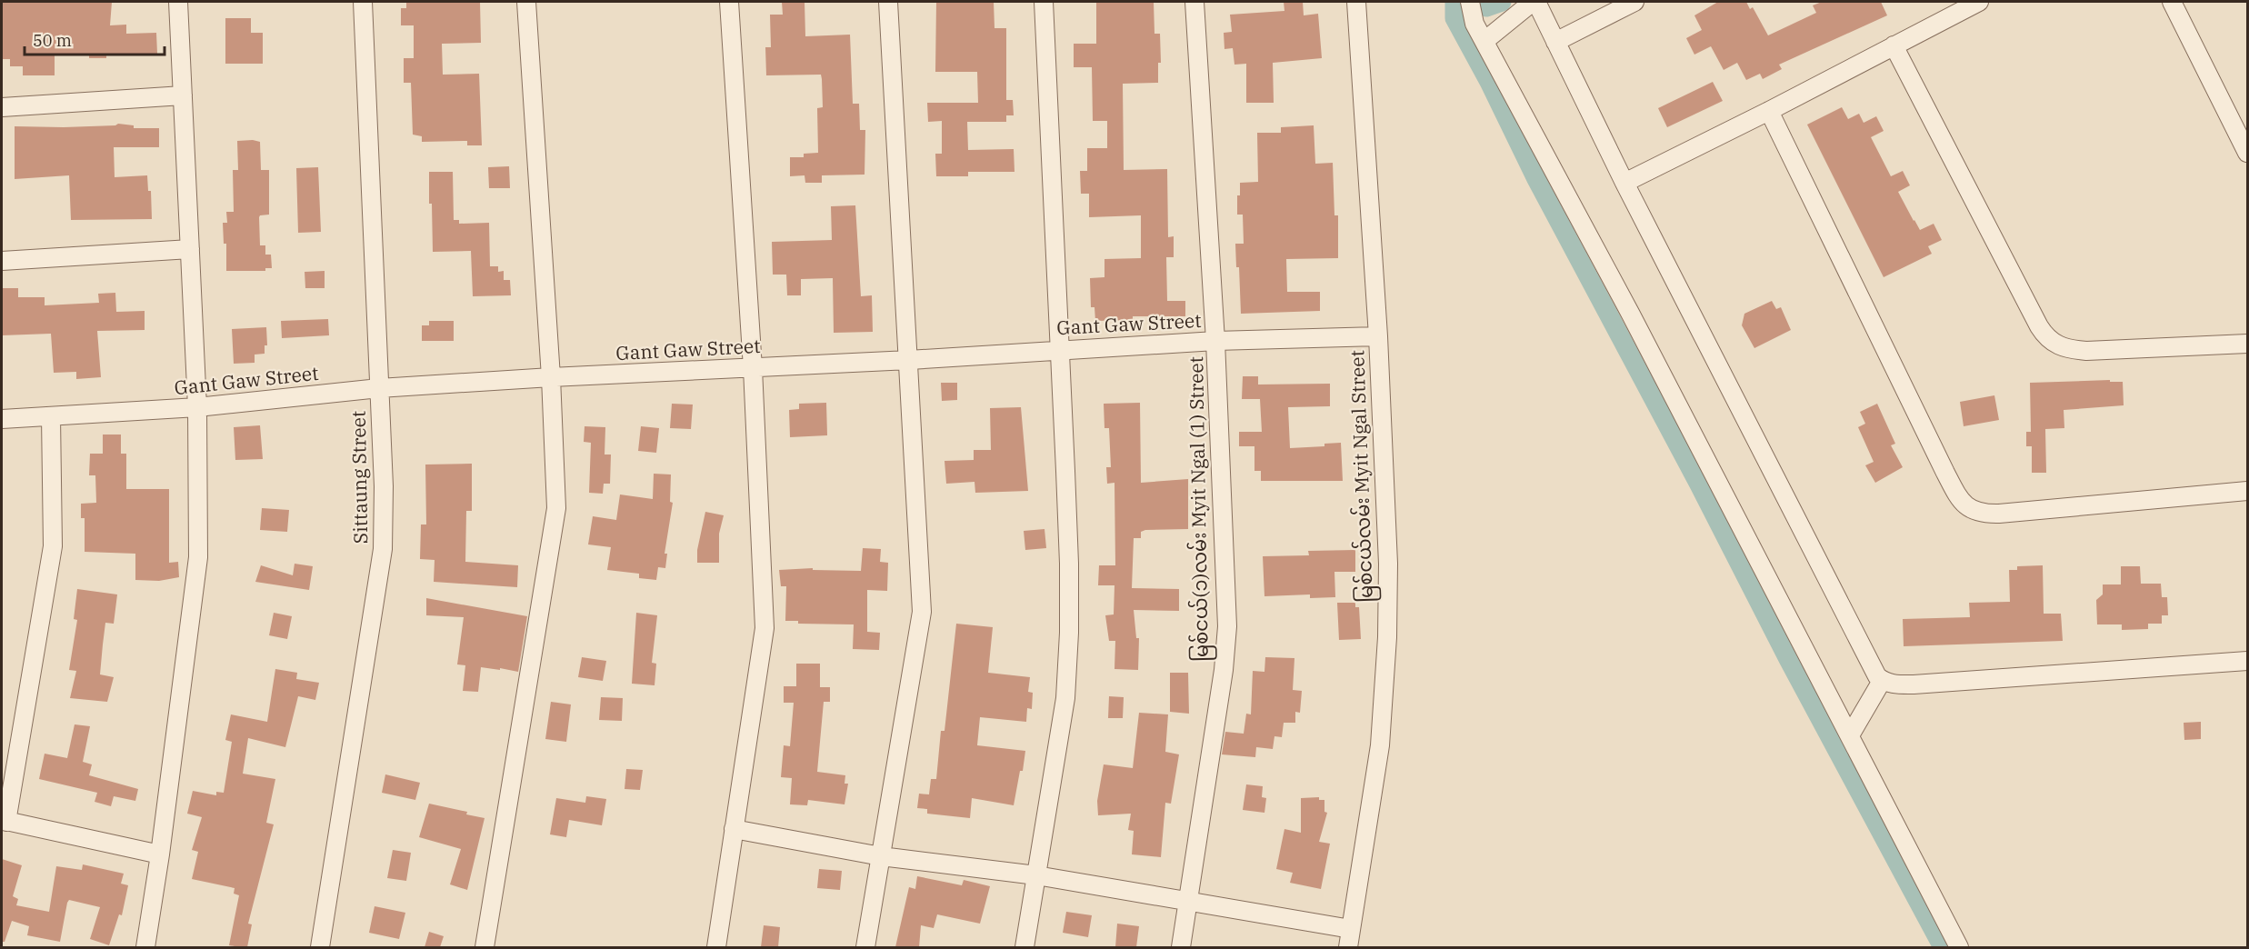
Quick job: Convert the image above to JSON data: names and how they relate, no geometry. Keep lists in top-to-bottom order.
{
  "streets": {
    "street": [
      "Gant Gaw Street",
      "မြစ်ငယ်လမ်း Myit Ngal Street",
      "Sittaung Street",
      "မြစ်ငယ်(၁)လမ်း Myit Ngal (1) Street"
    ]
  },
  "crossings": [
    ["Gant Gaw Street", "မြစ်ငယ်လမ်း Myit Ngal Street"],
    ["Gant Gaw Street", "Sittaung Street"],
    ["Gant Gaw Street", "မြစ်ငယ်(၁)လမ်း Myit Ngal (1) Street"]
  ],
  "scale_bar": "50 m"
}
